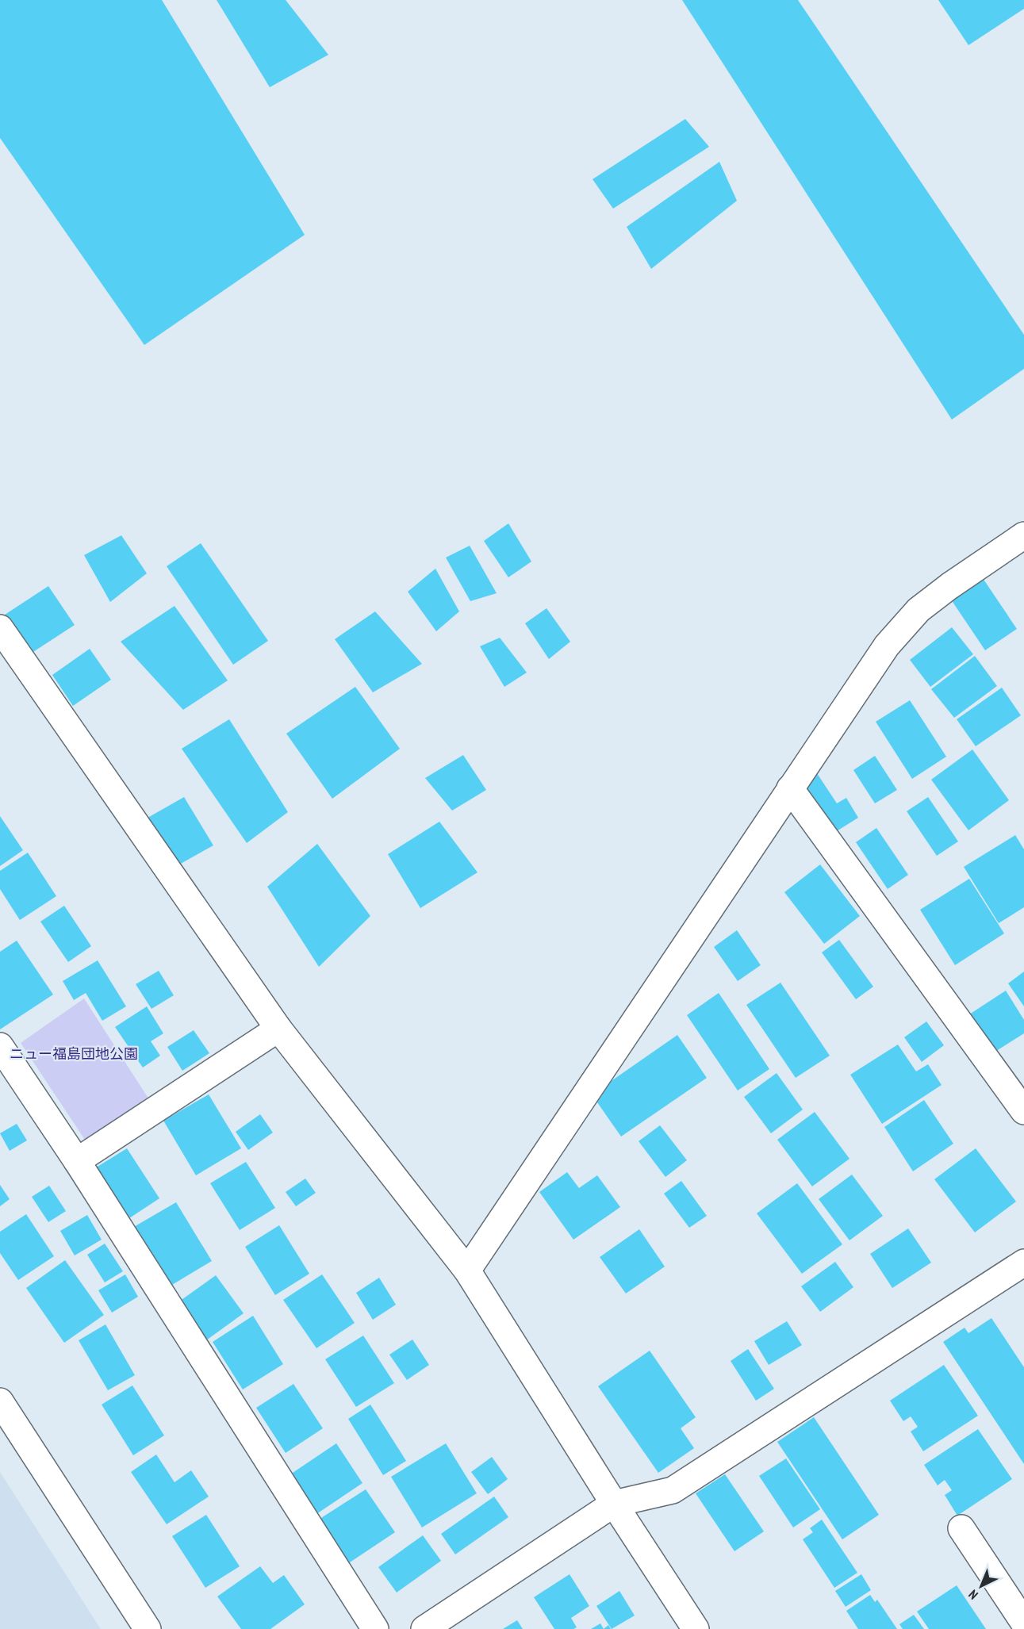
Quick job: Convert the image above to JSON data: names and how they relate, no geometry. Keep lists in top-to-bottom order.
{
  "parks": ["ニュー福島団地公園"],
  "north": "bottom left"
}
